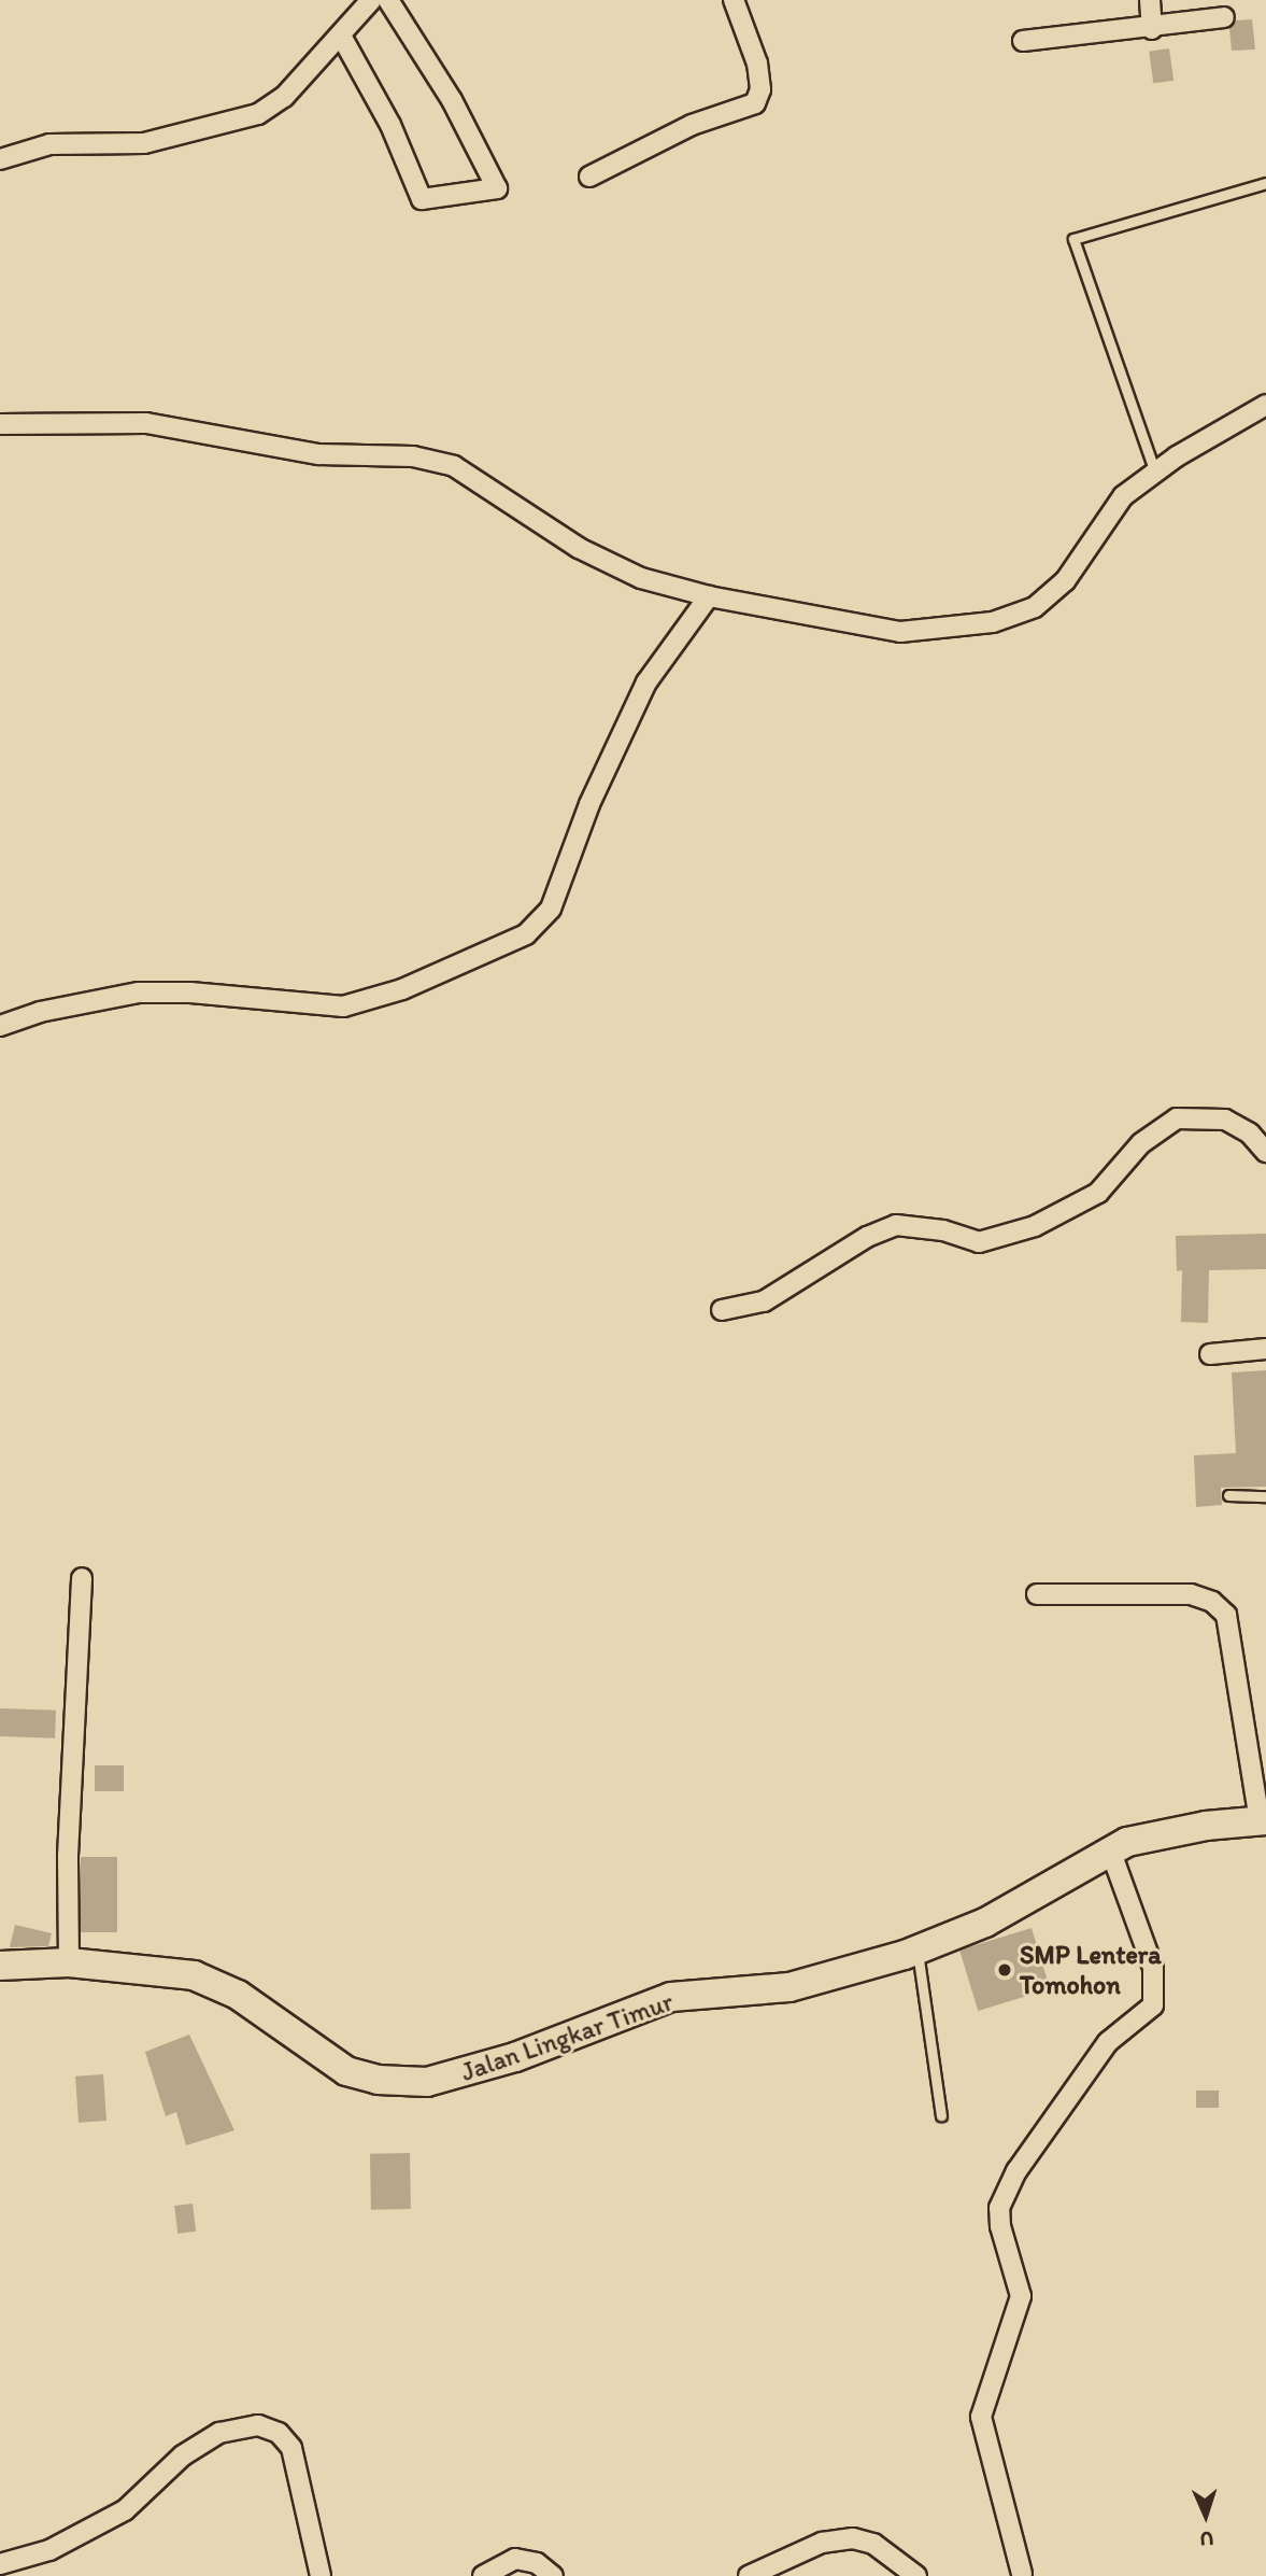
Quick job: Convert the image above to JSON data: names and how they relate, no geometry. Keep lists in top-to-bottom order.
{
  "streets": {
    "main road": ["Jalan Lingkar Timur"]
  },
  "places": ["SMP Lentera Tomohon"],
  "north": "bottom"
}
